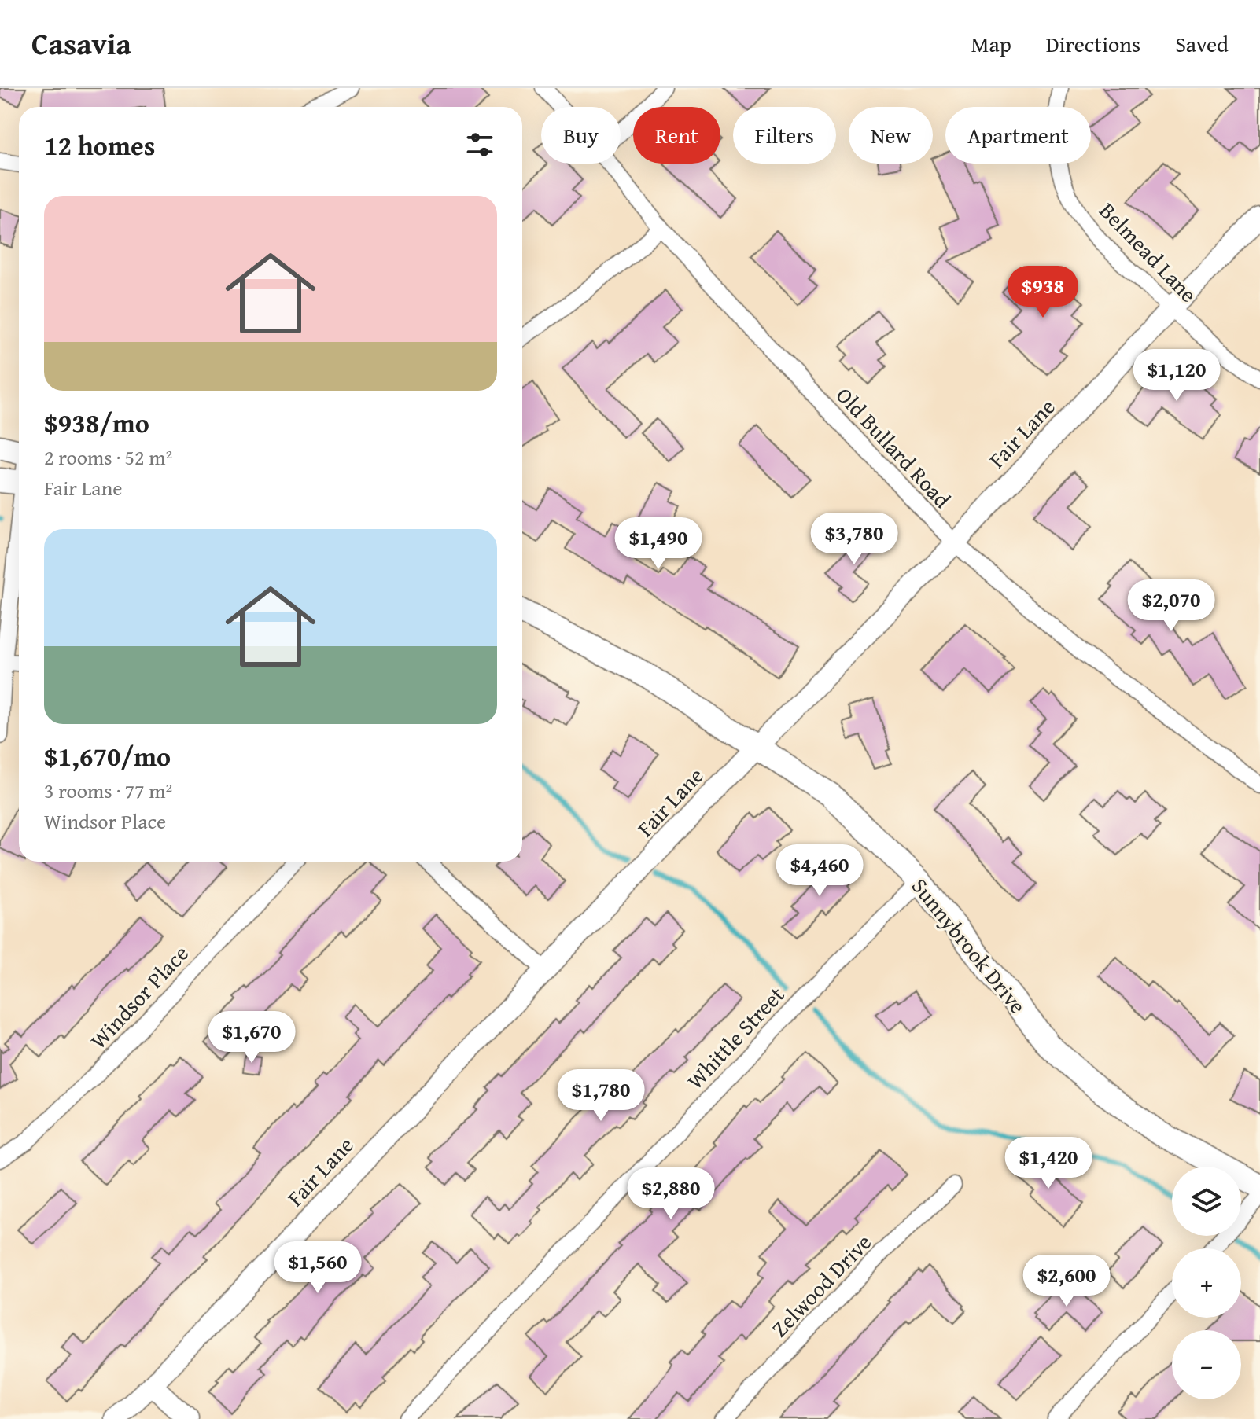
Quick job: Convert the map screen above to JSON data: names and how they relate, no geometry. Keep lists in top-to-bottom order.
{
  "streets": {
    "main road": ["Sunnybrook Drive"],
    "street": [
      "Belmead Lane",
      "Fair Lane",
      "Old Bullard Road",
      "Windsor Place",
      "Whittle Street",
      "Zelwood Drive"
    ]
  },
  "crossings": [
    ["Belmead Lane", "Fair Lane"],
    ["Fair Lane", "Old Bullard Road"],
    ["Fair Lane", "Sunnybrook Drive"],
    ["Sunnybrook Drive", "Whittle Street"]
  ],
  "page": {
    "header": "Casavia",
    "nav": ["Map", "Directions", "Saved"],
    "chip": [
      "Buy",
      "Rent",
      "Filters",
      "New",
      "Apartment"
    ],
    "heading": "12 homes",
    "list": [
      {
        "name": "$938/mo",
        "note": "2 rooms · 52 m² · Fair Lane"
      },
      {
        "name": "$1,670/mo",
        "note": "3 rooms · 77 m² · Windsor Place"
      }
    ],
    "price": [
      "$938",
      "$1,120",
      "$3,780",
      "$1,490",
      "$2,070",
      "$4,460",
      "$1,670",
      "$1,780",
      "$1,420",
      "$2,880",
      "$1,560",
      "$2,600"
    ],
    "map_buttons": ["+", "−"]
  }
}
